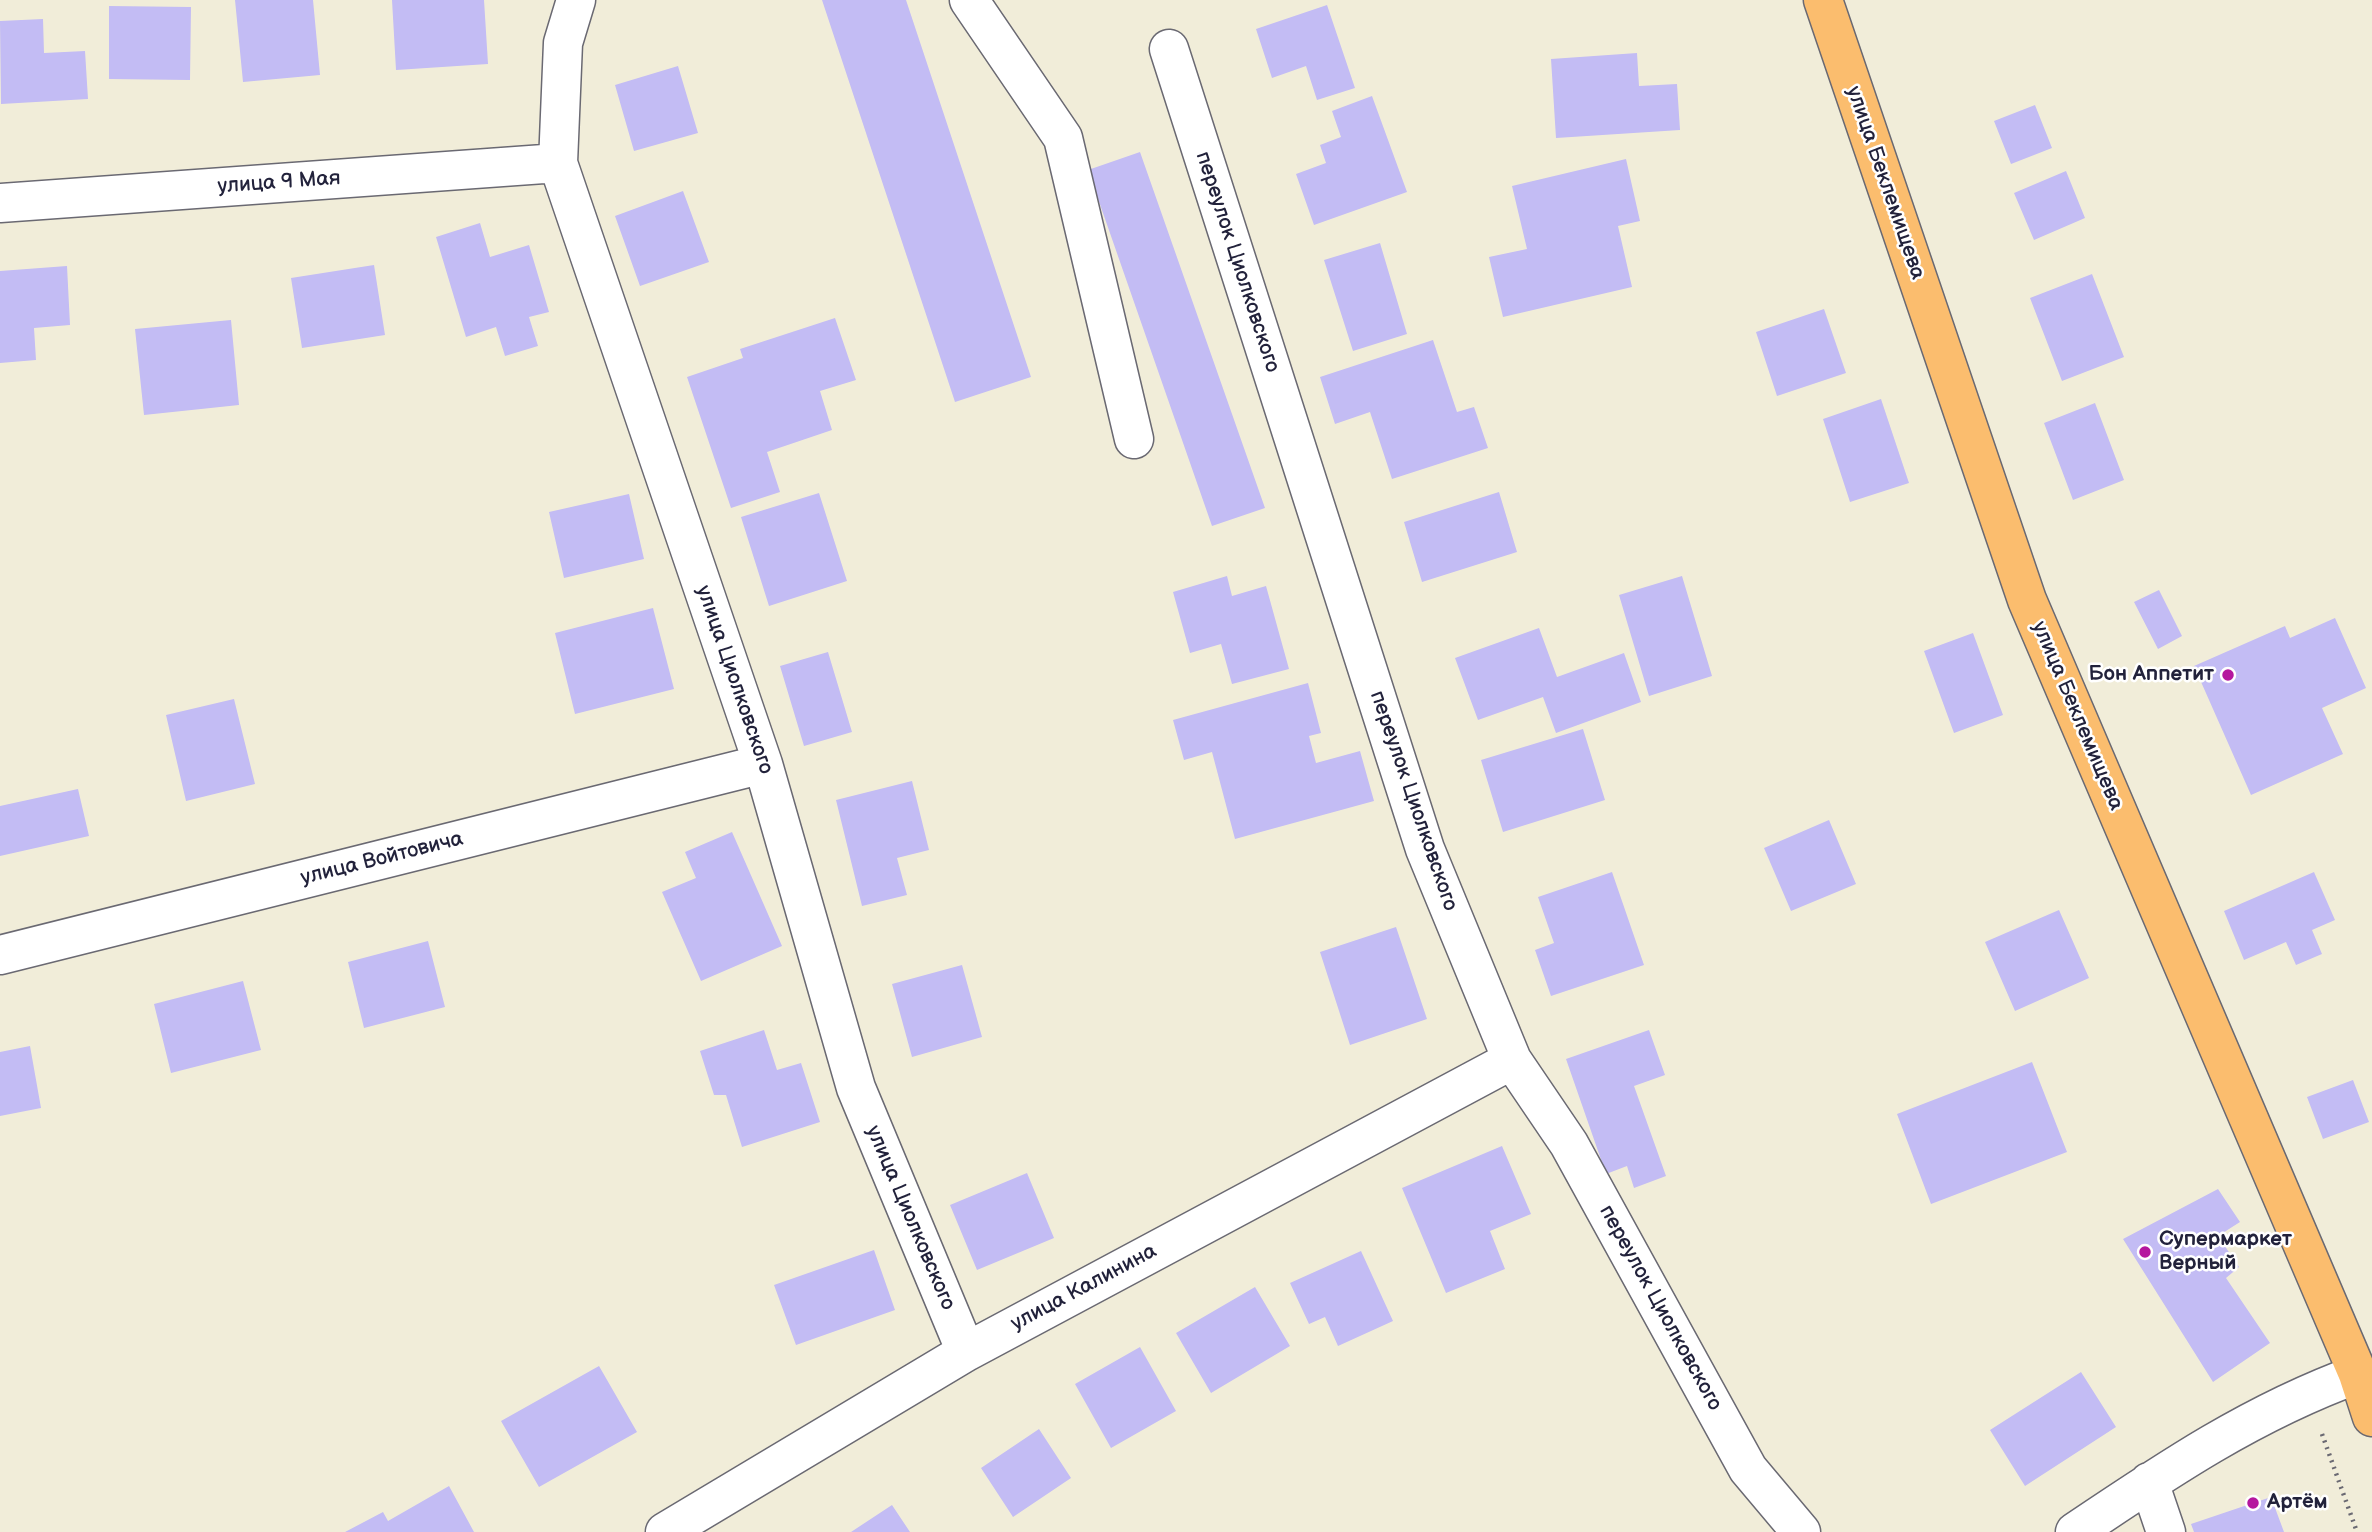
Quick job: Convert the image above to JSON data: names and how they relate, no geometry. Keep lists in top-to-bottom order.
{
  "streets": {
    "main road": ["улица Беклемищева"],
    "street": [
      "улица 9 Мая",
      "переулок Циолковского",
      "улица Циолковского",
      "улица Войтовича",
      "улица Калинина"
    ]
  },
  "crossings": [
    ["улица 9 Мая", "улица Циолковского"],
    ["переулок Циолковского", "улица Калинина"],
    ["улица Циолковского", "улица Войтовича"],
    ["улица Циолковского", "улица Калинина"]
  ],
  "places": ["Бон Аппетит", "Супермаркет Верный", "Артём"]
}
